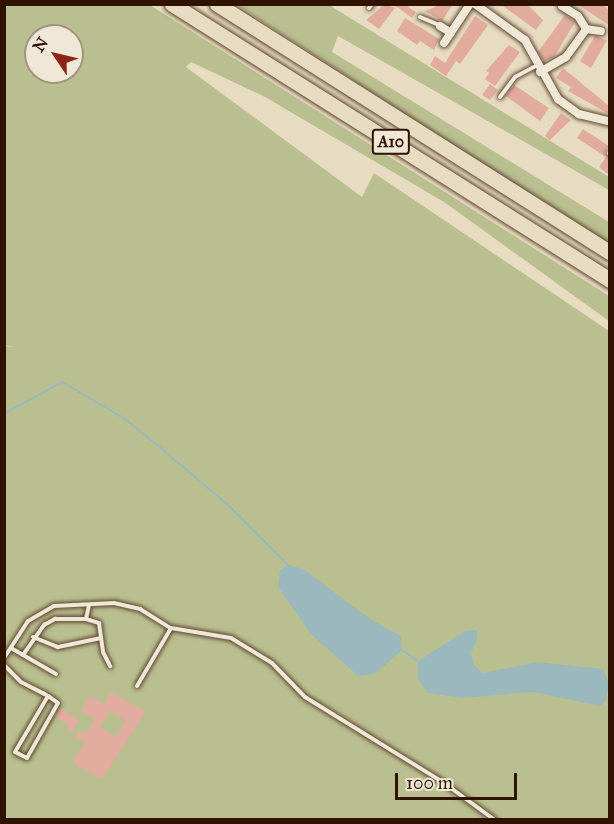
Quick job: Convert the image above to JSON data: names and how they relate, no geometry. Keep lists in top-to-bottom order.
{
  "streets": {
    "highway": ["A10"]
  },
  "scale_bar": "100 m",
  "north": "top left"
}
